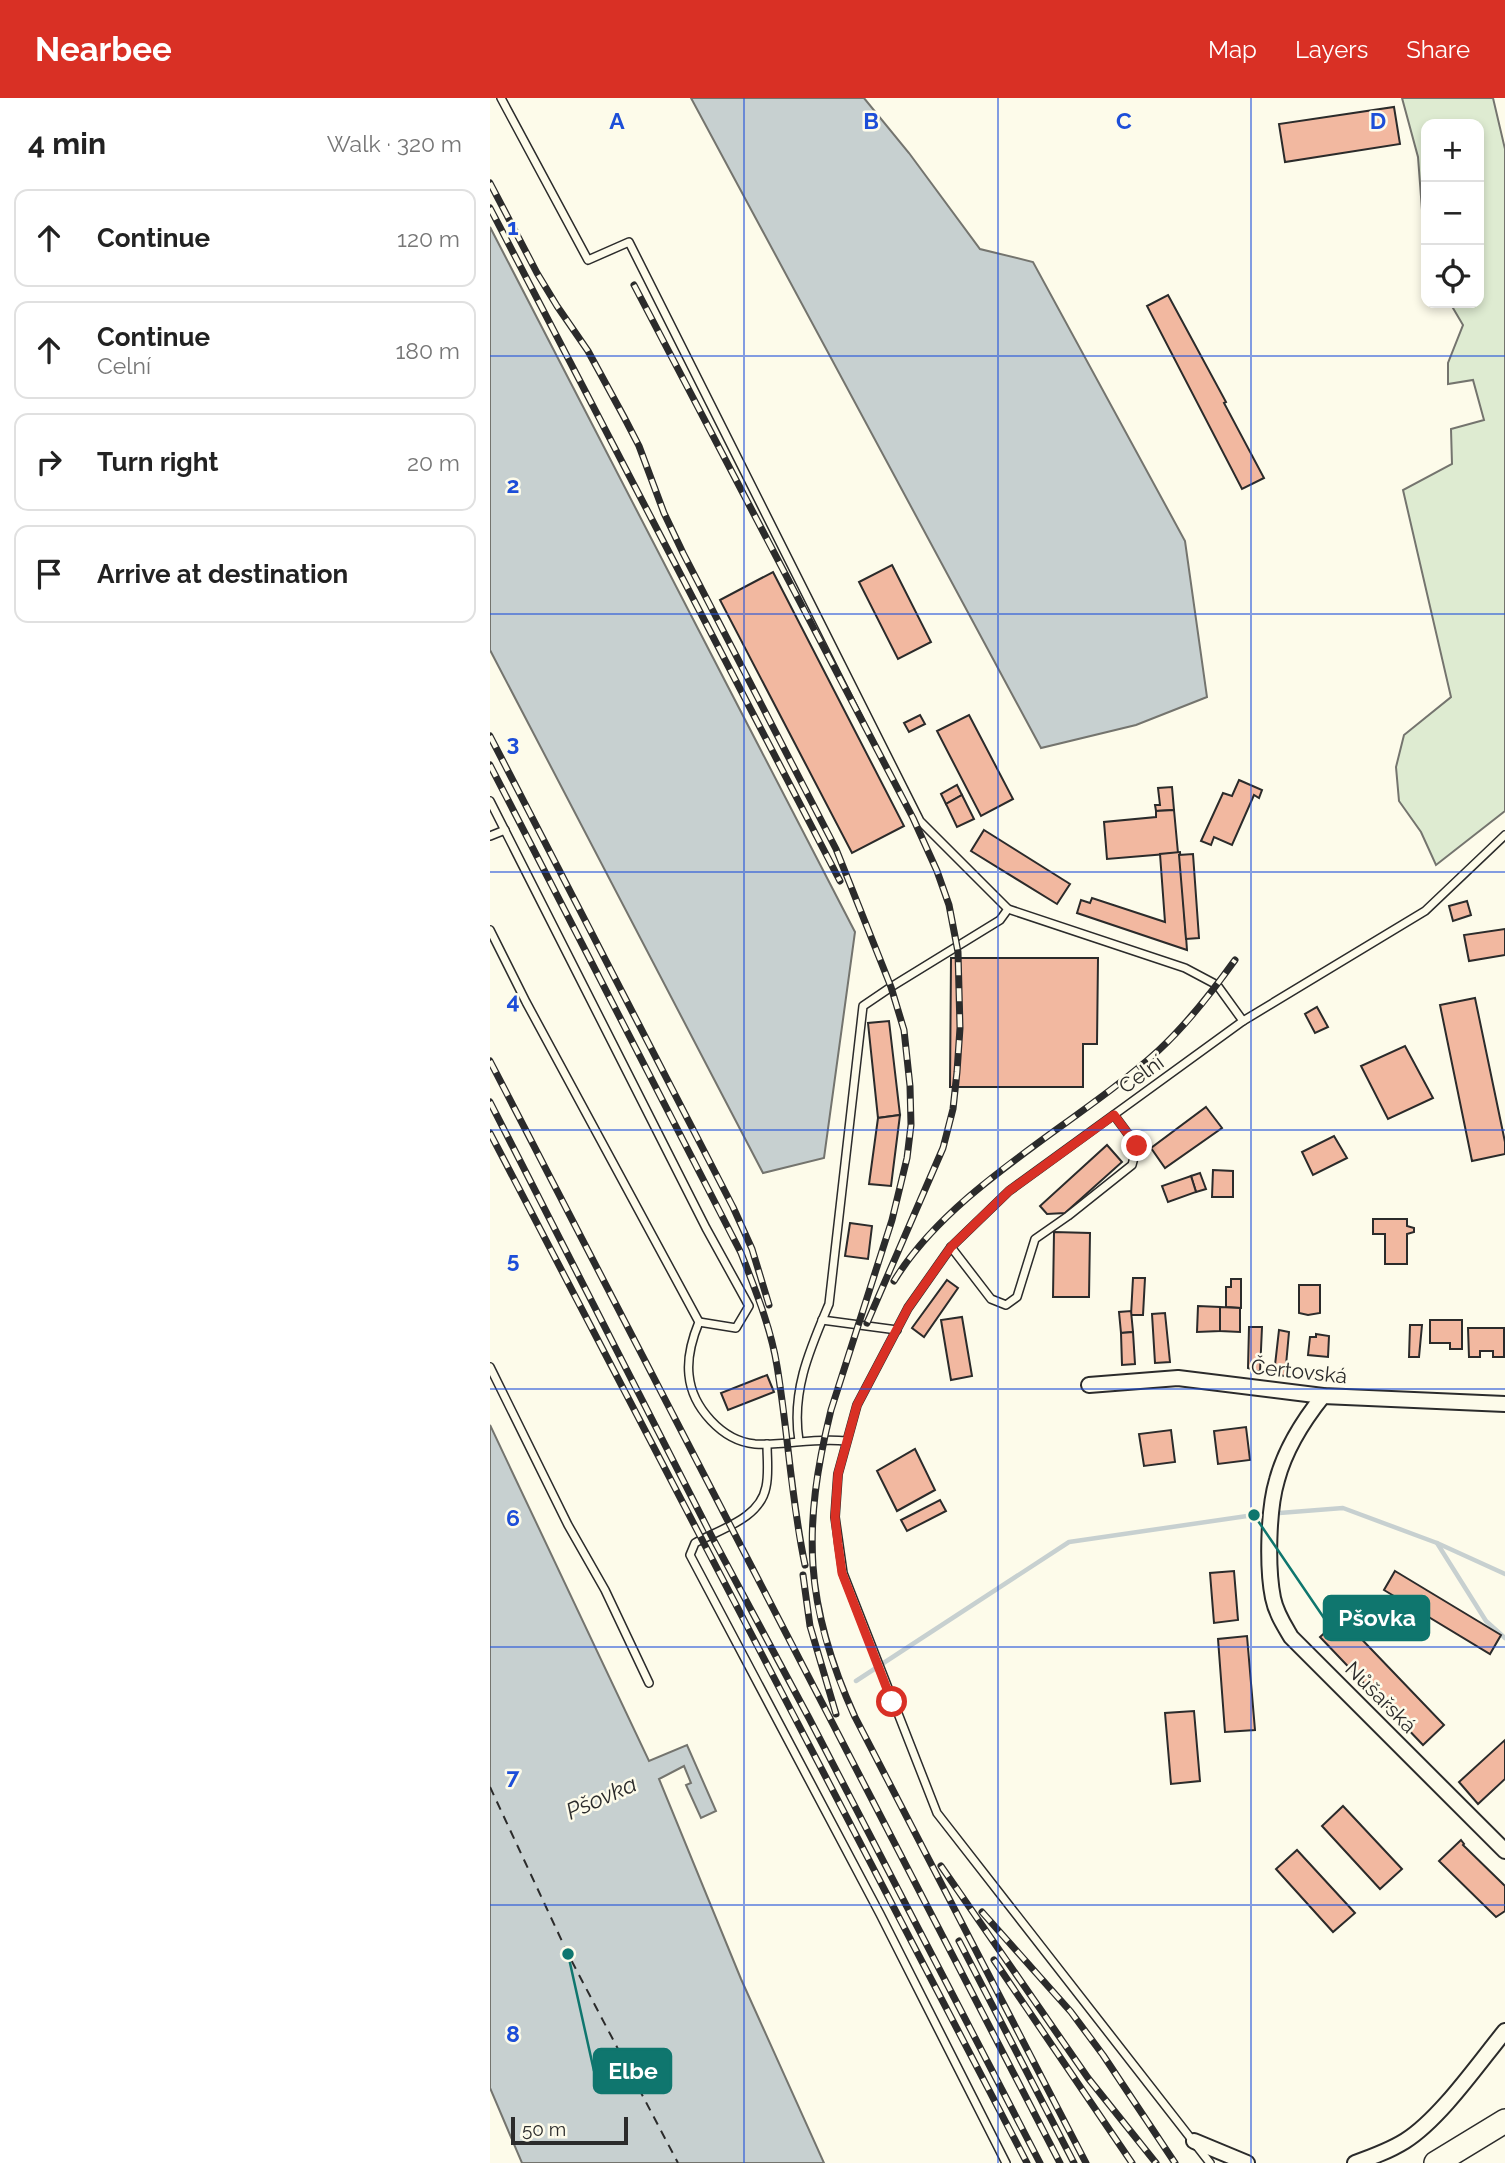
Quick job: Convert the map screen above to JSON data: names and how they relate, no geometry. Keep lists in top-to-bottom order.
{
  "streets": {
    "street": ["Čertovská", "Nůšařská"],
    "lane": ["Celní"]
  },
  "crossings": [
    ["Čertovská", "Nůšařská"]
  ],
  "water": ["Pšovka"],
  "places": ["Pšovka", "Elbe"],
  "scale_bar": "50 m",
  "page": {
    "header": "Nearbee",
    "nav": ["Map", "Layers", "Share"],
    "heading": ["4 min", "Walk · 320 m"],
    "map_buttons": ["+", "−"],
    "list": [
      ["Continue", "120 m"],
      ["Continue", "Celní", "180 m"],
      ["Turn right", "20 m"],
      "Arrive at destination"
    ],
    "scale": "50 m"
  },
  "grid": {
    "columns": [
      "A",
      "B",
      "C",
      "D"
    ],
    "rows": [
      "1",
      "2",
      "3",
      "4",
      "5",
      "6",
      "7",
      "8"
    ]
  }
}
